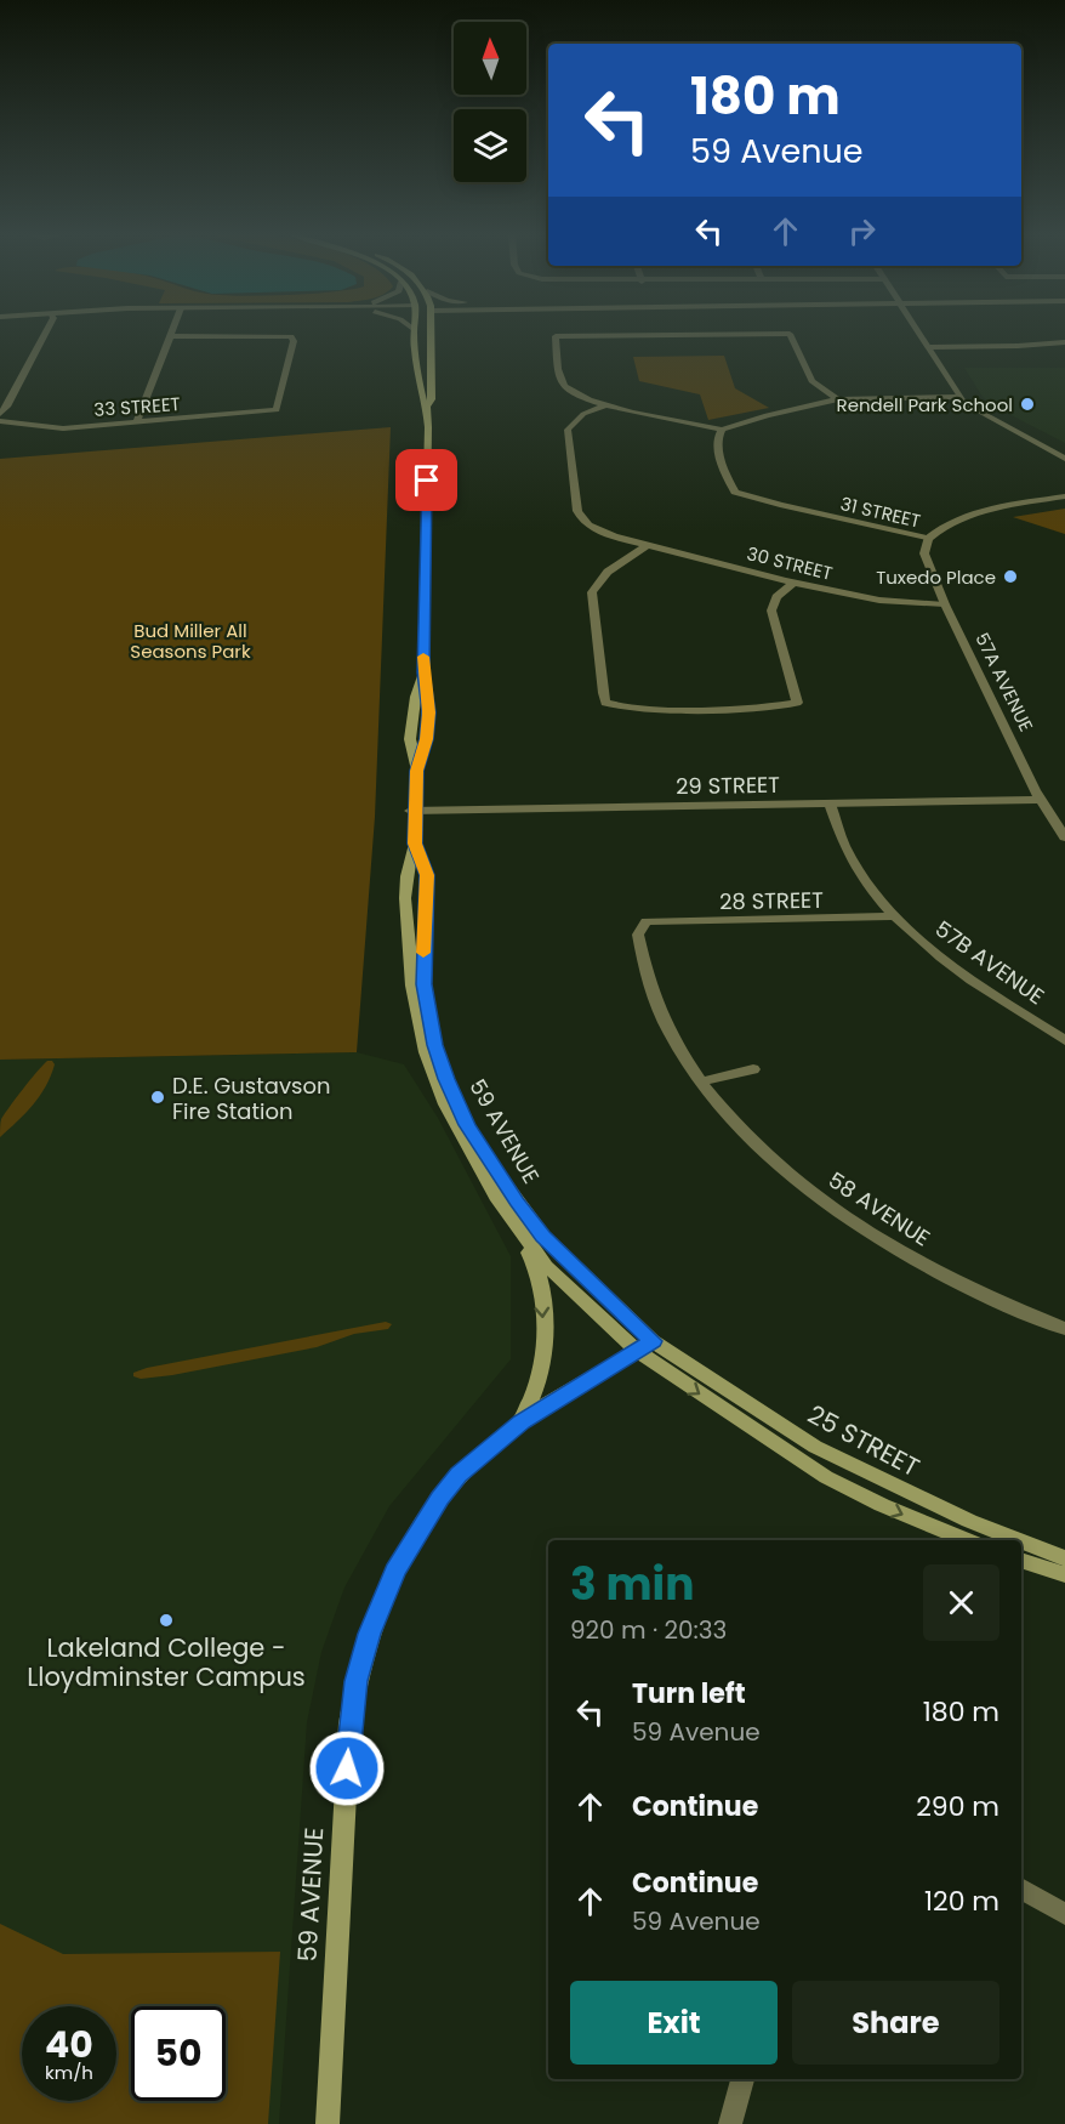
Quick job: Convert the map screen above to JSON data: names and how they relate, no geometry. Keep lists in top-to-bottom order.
{
  "streets": {
    "main road": ["59 AVENUE", "25 STREET"],
    "street": [
      "33 STREET",
      "31 STREET",
      "30 STREET",
      "57A AVENUE",
      "29 STREET",
      "28 STREET",
      "57B AVENUE",
      "58 AVENUE"
    ]
  },
  "crossings": [
    ["31 STREET", "57A AVENUE"],
    ["30 STREET", "57A AVENUE"],
    ["57A AVENUE", "29 STREET"],
    ["29 STREET", "57B AVENUE"],
    ["28 STREET", "57B AVENUE"],
    ["28 STREET", "58 AVENUE"],
    ["59 AVENUE", "25 STREET"]
  ],
  "parks": ["Bud Miller All Seasons Park"],
  "places": [
    "Rendell Park School",
    "Tuxedo Place",
    "D.E. Gustavson Fire Station",
    "Lakeland College - Lloydminster Campus"
  ],
  "north": "top",
  "page": {
    "turn": ["180 m", "59 Avenue"],
    "heading": ["3 min", "920 m · 20:33"],
    "list": [
      {
        "name": "Turn left",
        "note": "59 Avenue",
        "value": "180 m"
      },
      {
        "name": "Continue",
        "value": "290 m"
      },
      {
        "name": "Continue",
        "note": "59 Avenue",
        "value": "120 m"
      }
    ],
    "buttons": ["Exit", "Share"],
    "speed": "40 km/h",
    "limit": "50"
  }
}
